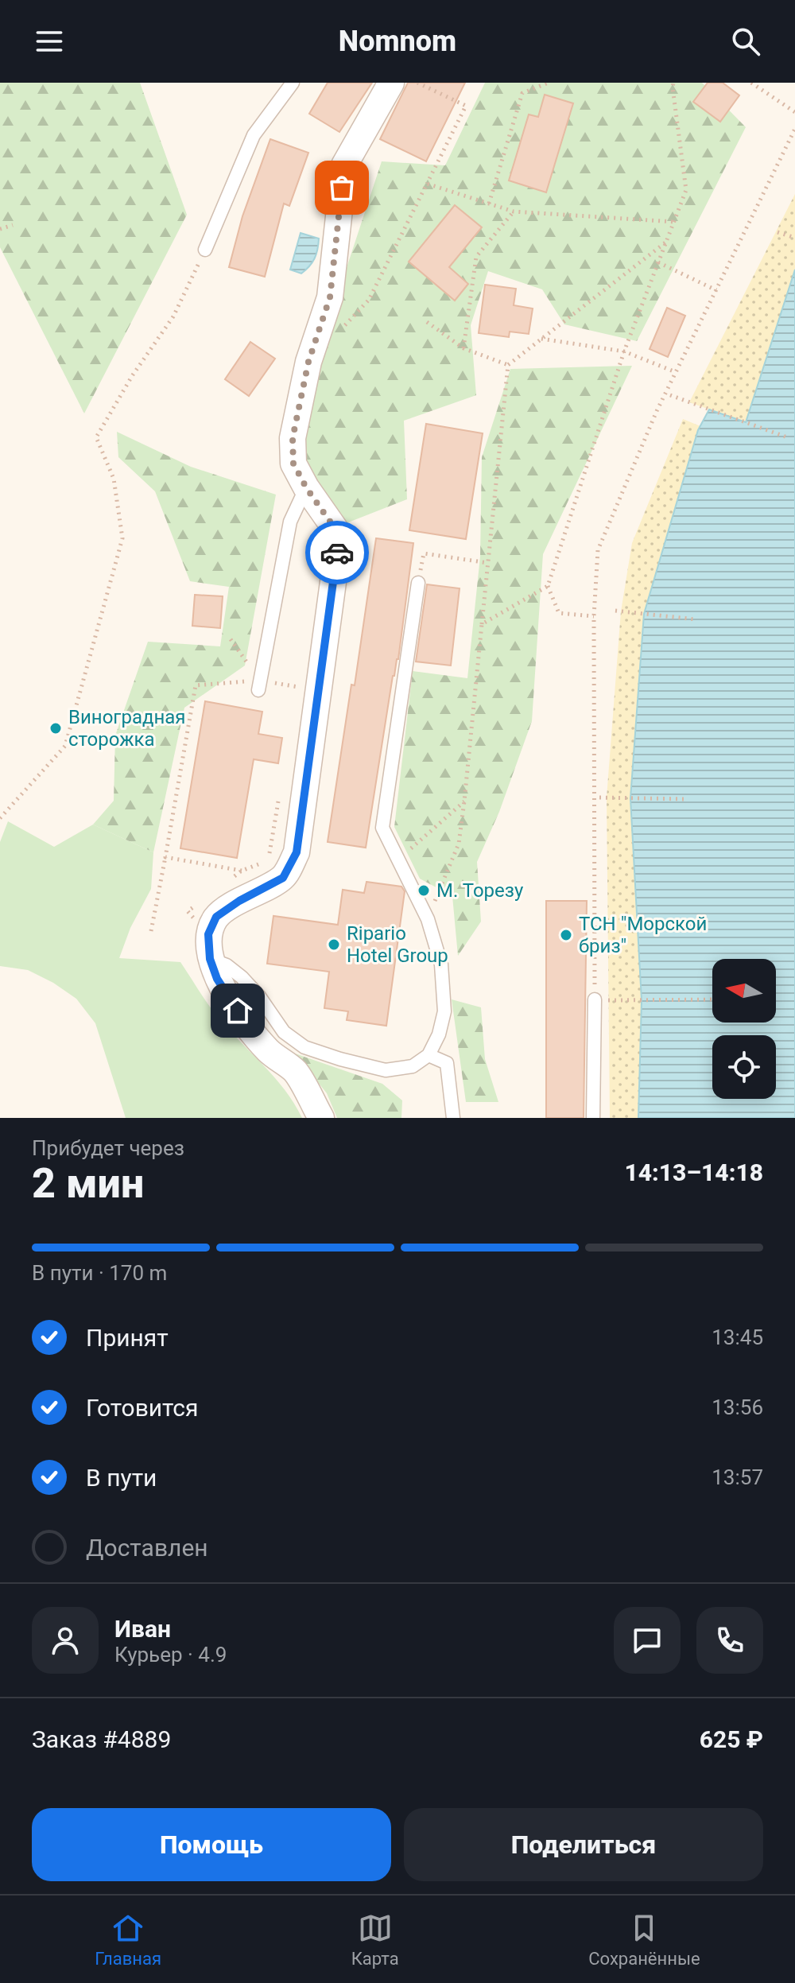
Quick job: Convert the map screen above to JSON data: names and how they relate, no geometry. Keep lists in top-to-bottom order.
{
  "places": [
    "Виноградная сторожка",
    "М. Торезу",
    "ТСН \"Морской бриз\"",
    "Ripario Hotel Group"
  ],
  "north": "left",
  "page": {
    "header": "Nomnom",
    "heading": ["2 мин", "Прибудет через", "14:13–14:18"],
    "panel": [
      "Иван",
      "Курьер · 4.9",
      "Заказ #4889",
      "625 ₽"
    ],
    "bar": "В пути · 170 m",
    "list": [
      ["Принят", "13:45"],
      ["Готовится", "13:56"],
      ["В пути", "13:57"],
      "Доставлен"
    ],
    "buttons": ["Помощь", "Поделиться"],
    "tabs": ["Главная", "Карта", "Сохранённые"]
  }
}
